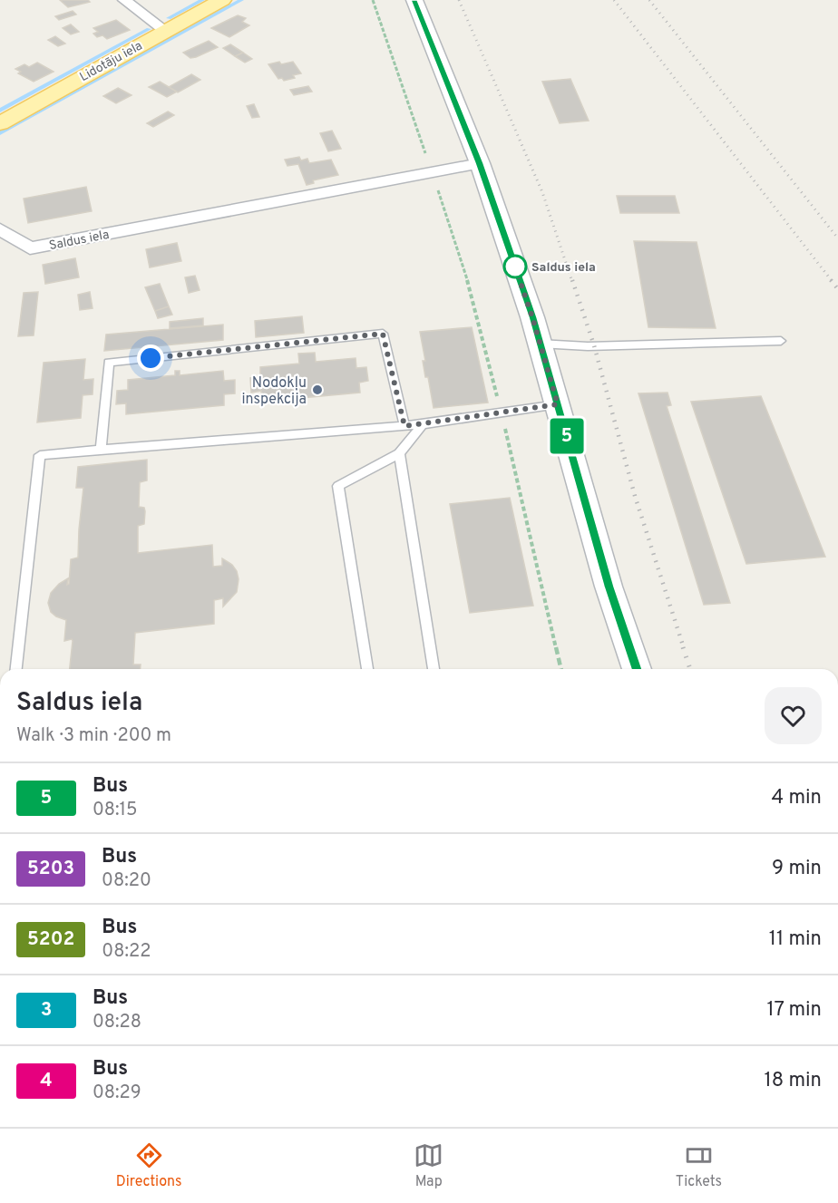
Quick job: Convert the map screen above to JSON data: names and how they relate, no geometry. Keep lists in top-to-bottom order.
{
  "streets": {
    "main road": ["Lidotāju iela"],
    "street": ["Saldus iela"]
  },
  "places": ["Saldus iela", "Nodokļu inspekcija"],
  "lines": ["bus line 5"],
  "page": {
    "on_map": "5",
    "heading": ["Saldus iela", "Walk · 3 min · 200 m"],
    "list": [
      {
        "mark": "5",
        "name": "Bus",
        "note": "08:15",
        "value": "4 min"
      },
      {
        "mark": "5203",
        "name": "Bus",
        "note": "08:20",
        "value": "9 min"
      },
      {
        "mark": "5202",
        "name": "Bus",
        "note": "08:22",
        "value": "11 min"
      },
      {
        "mark": "3",
        "name": "Bus",
        "note": "08:28",
        "value": "17 min"
      },
      {
        "mark": "4",
        "name": "Bus",
        "note": "08:29",
        "value": "18 min"
      }
    ],
    "tabs": ["Directions", "Map", "Tickets"]
  }
}
